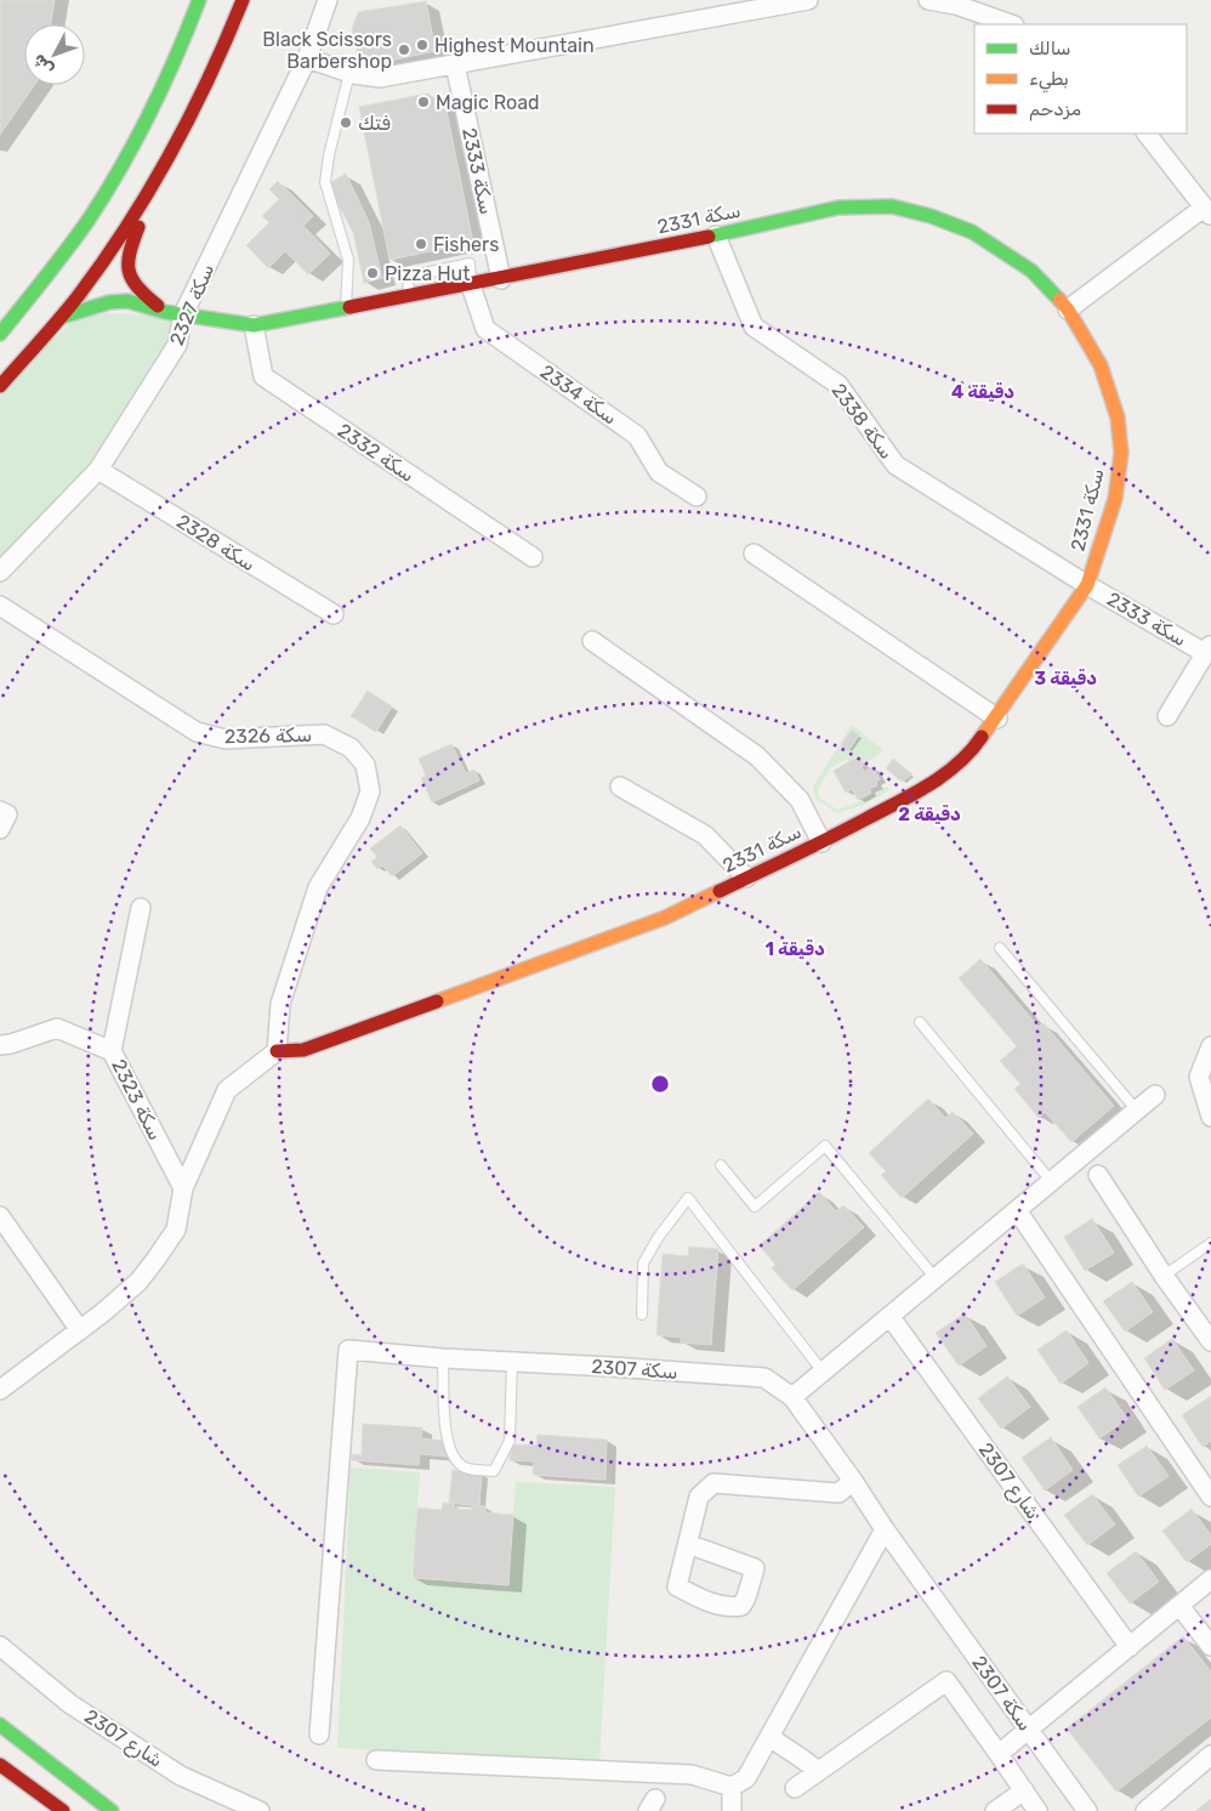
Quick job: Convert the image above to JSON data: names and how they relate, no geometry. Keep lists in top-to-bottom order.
{
  "streets": {
    "street": [
      "سكة 2333",
      "سكة 2331",
      "سكة 2327",
      "سكة 2334",
      "سكة 2338",
      "سكة 2332",
      "سكة 2328",
      "سكة 2326",
      "سكة 2323",
      "سكة 2307",
      "2307 شارع"
    ]
  },
  "crossings": [
    ["سكة 2333", "سكة 2331"],
    ["سكة 2333", "سكة 2338"],
    ["سكة 2331", "سكة 2327"],
    ["سكة 2331", "سكة 2334"],
    ["سكة 2331", "سكة 2338"],
    ["سكة 2331", "سكة 2332"],
    ["سكة 2331", "سكة 2326"],
    ["سكة 2327", "سكة 2328"]
  ],
  "places": [
    "Highest Mountain",
    "Black Scissors Barbershop",
    "Magic Road",
    "فتك",
    "Fishers",
    "Pizza Hut"
  ],
  "legend": ["سالك", "بطيء", "مزدحم"],
  "north": "bottom left",
  "rings": [
    "4 دقيقة",
    "3 دقيقة",
    "2 دقيقة",
    "1 دقيقة"
  ]
}
